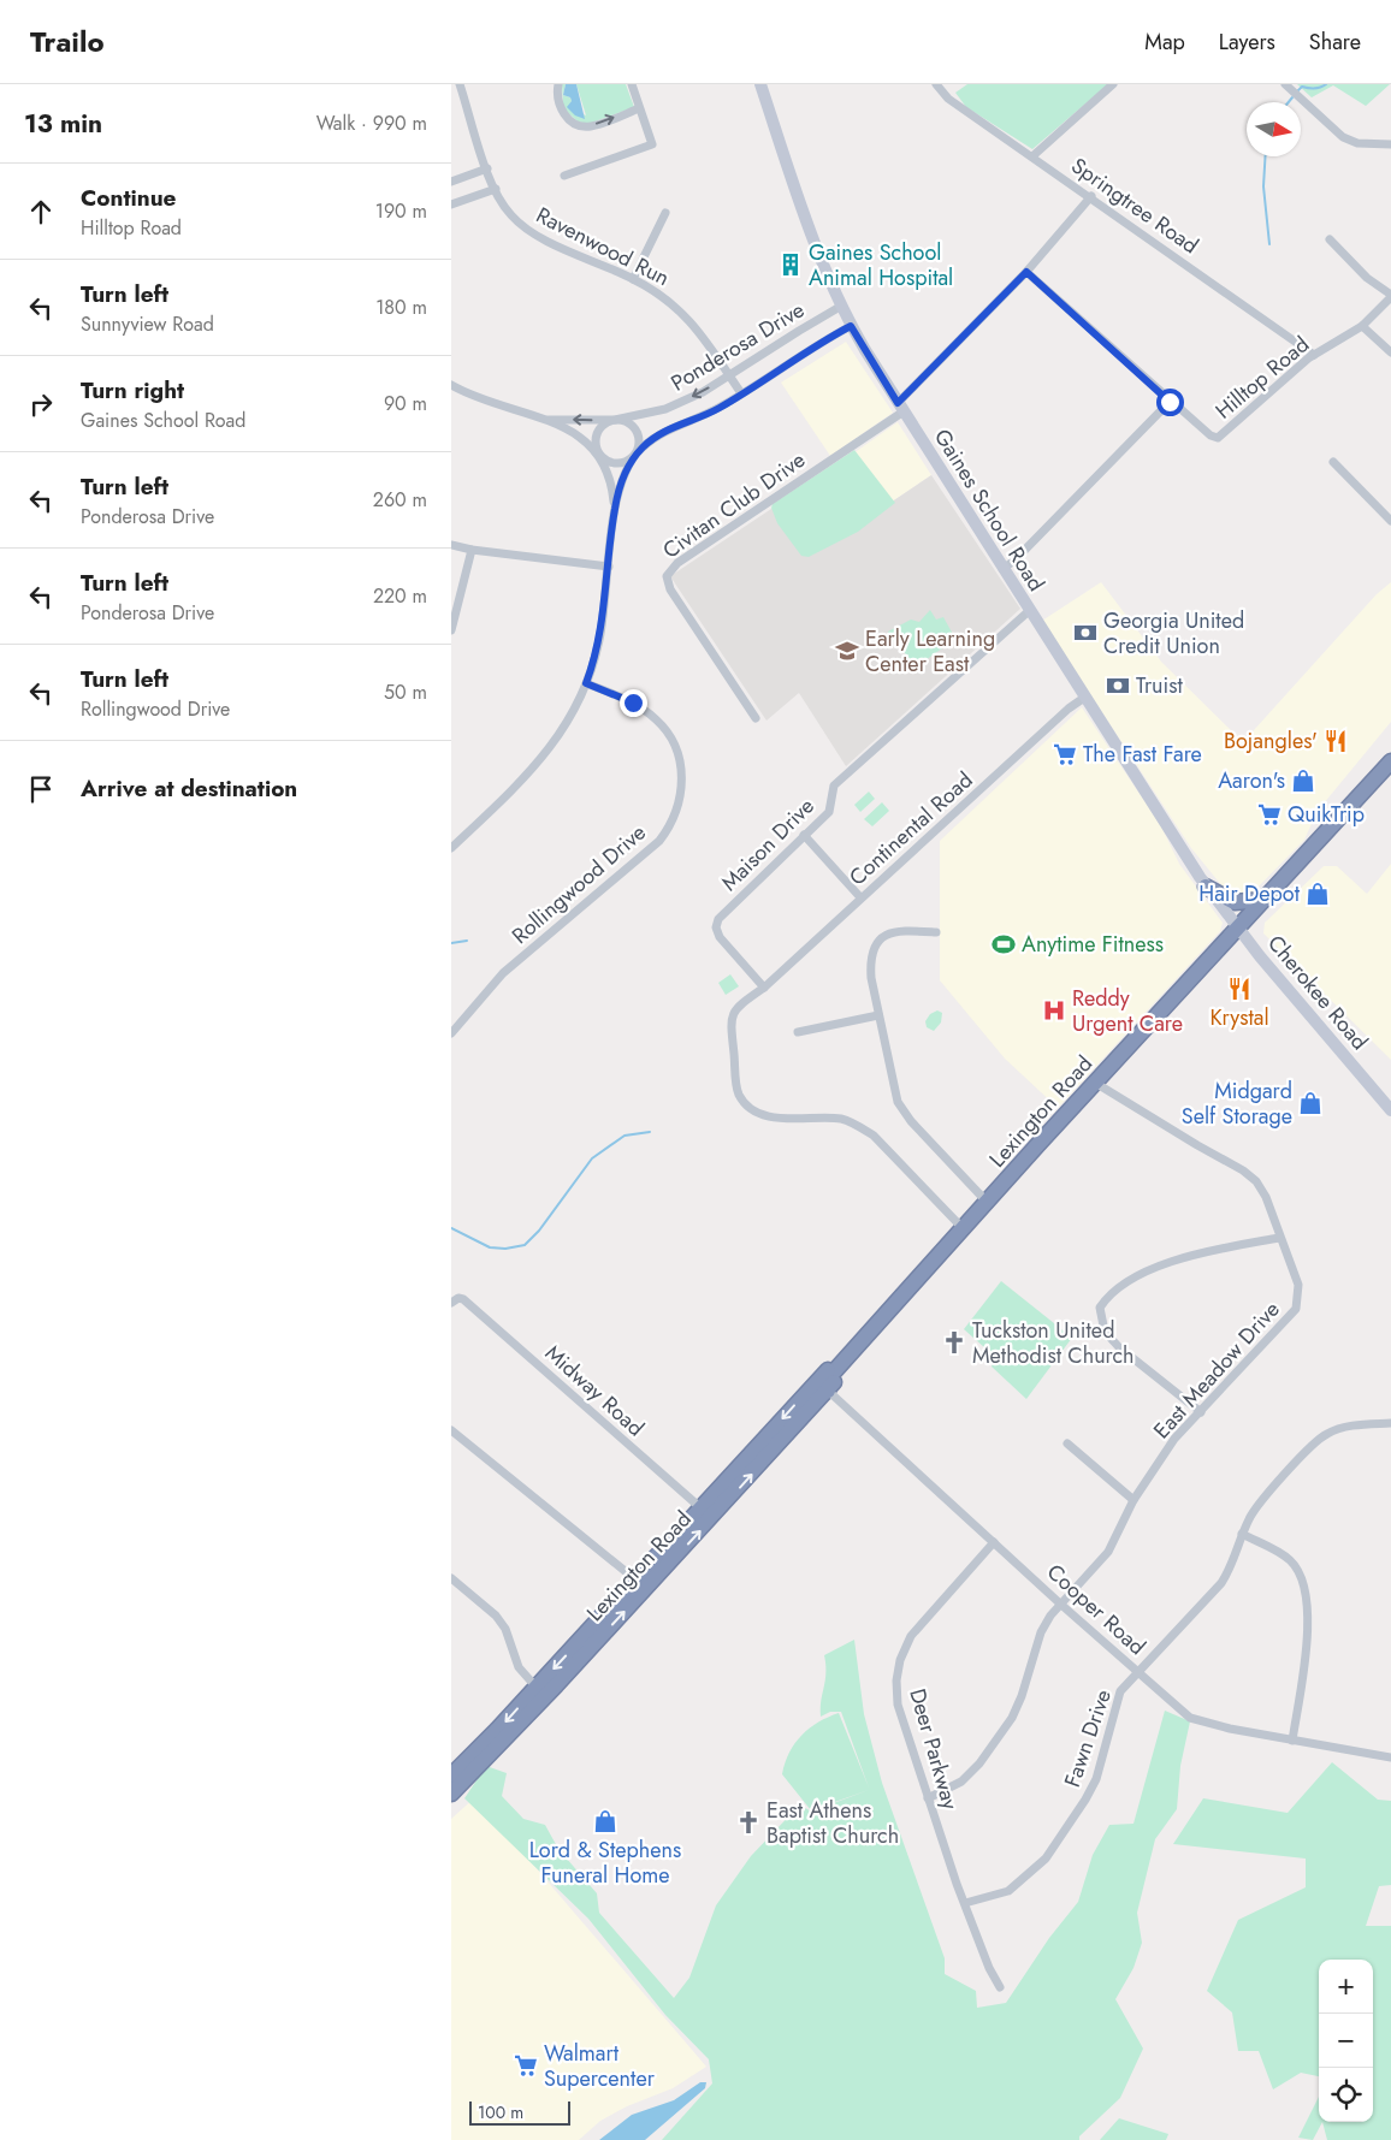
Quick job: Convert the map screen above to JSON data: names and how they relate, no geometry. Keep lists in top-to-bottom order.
{
  "streets": {
    "highway": ["Lexington Road"],
    "main road": ["Gaines School Road", "Cherokee Road"],
    "street": [
      "Springtree Road",
      "Ravenwood Run",
      "Ponderosa Drive",
      "Hilltop Road",
      "Civitan Club Drive",
      "Continental Road",
      "Maison Drive",
      "Rollingwood Drive",
      "East Meadow Drive",
      "Midway Road",
      "Cooper Road",
      "Fawn Drive",
      "Deer Parkway"
    ]
  },
  "crossings": [
    ["Springtree Road", "Hilltop Road"],
    ["Ravenwood Run", "Ponderosa Drive"],
    ["Ponderosa Drive", "Gaines School Road"],
    ["Ponderosa Drive", "Rollingwood Drive"],
    ["Civitan Club Drive", "Gaines School Road"],
    ["Gaines School Road", "Continental Road"],
    ["Gaines School Road", "Maison Drive"],
    ["Gaines School Road", "Cherokee Road"],
    ["Gaines School Road", "Lexington Road"],
    ["Continental Road", "Maison Drive"],
    ["Continental Road", "Lexington Road"],
    ["Cherokee Road", "Lexington Road"],
    ["Lexington Road", "East Meadow Drive"],
    ["Lexington Road", "Midway Road"],
    ["Lexington Road", "Cooper Road"],
    ["East Meadow Drive", "Cooper Road"],
    ["East Meadow Drive", "Deer Parkway"],
    ["Cooper Road", "Fawn Drive"],
    ["Cooper Road", "Deer Parkway"],
    ["Fawn Drive", "Deer Parkway"]
  ],
  "places": {
    "building": ["Gaines School Animal Hospital"],
    "bank": ["Georgia United Credit Union", "Truist"],
    "school or university": ["Early Learning Center East"],
    "restaurant": ["Bojangles'", "Krystal"],
    "supermarket": ["The Fast Fare", "QuikTrip", "Walmart Supercenter"],
    "shop": [
      "Aaron's",
      "Hair Depot",
      "Midgard Self Storage",
      "Lord & Stephens Funeral Home"
    ],
    "sports": ["Anytime Fitness"],
    "hospital": ["Reddy Urgent Care"],
    "church": ["Tuckston United Methodist Church", "East Athens Baptist Church"]
  },
  "scale_bar": "100 m",
  "north": "right",
  "page": {
    "header": "Trailo",
    "nav": ["Map", "Layers", "Share"],
    "heading": ["13 min", "Walk · 990 m"],
    "list": [
      ["Continue", "Hilltop Road", "190 m"],
      ["Turn left", "Sunnyview Road", "180 m"],
      ["Turn right", "Gaines School Road", "90 m"],
      ["Turn left", "Ponderosa Drive", "260 m"],
      ["Turn left", "Ponderosa Drive", "220 m"],
      ["Turn left", "Rollingwood Drive", "50 m"],
      "Arrive at destination"
    ],
    "map_buttons": ["+", "−"],
    "scale": "100 m"
  }
}
